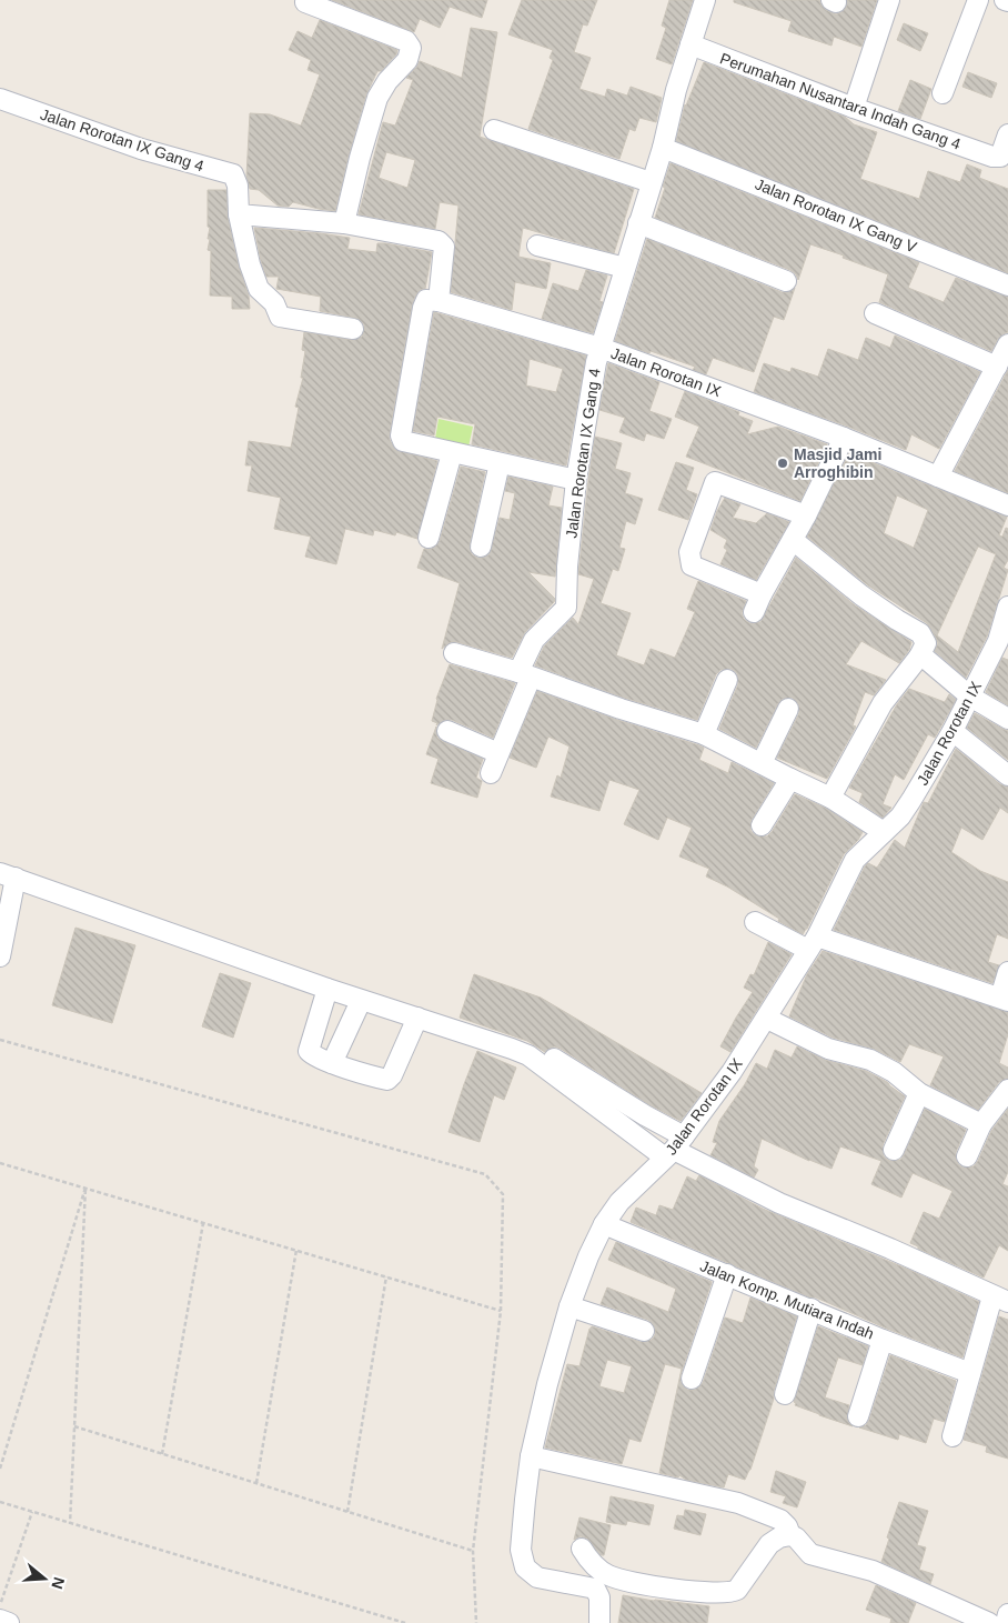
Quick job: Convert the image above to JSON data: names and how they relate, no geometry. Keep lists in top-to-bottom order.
{
  "streets": {
    "street": [
      "Perumahan Nusantara Indah Gang 4",
      "Jalan Rorotan IX Gang 4",
      "Jalan Rorotan IX Gang V",
      "Jalan Rorotan IX",
      "Jalan Komp. Mutiara Indah"
    ]
  },
  "crossings": [
    ["Perumahan Nusantara Indah Gang 4", "Jalan Rorotan IX"],
    ["Jalan Rorotan IX Gang 4", "Jalan Rorotan IX"],
    ["Jalan Rorotan IX Gang V", "Jalan Rorotan IX"],
    ["Jalan Rorotan IX", "Jalan Komp. Mutiara Indah"]
  ],
  "places": ["Masjid Jami Arroghibin"],
  "north": "right"
}
